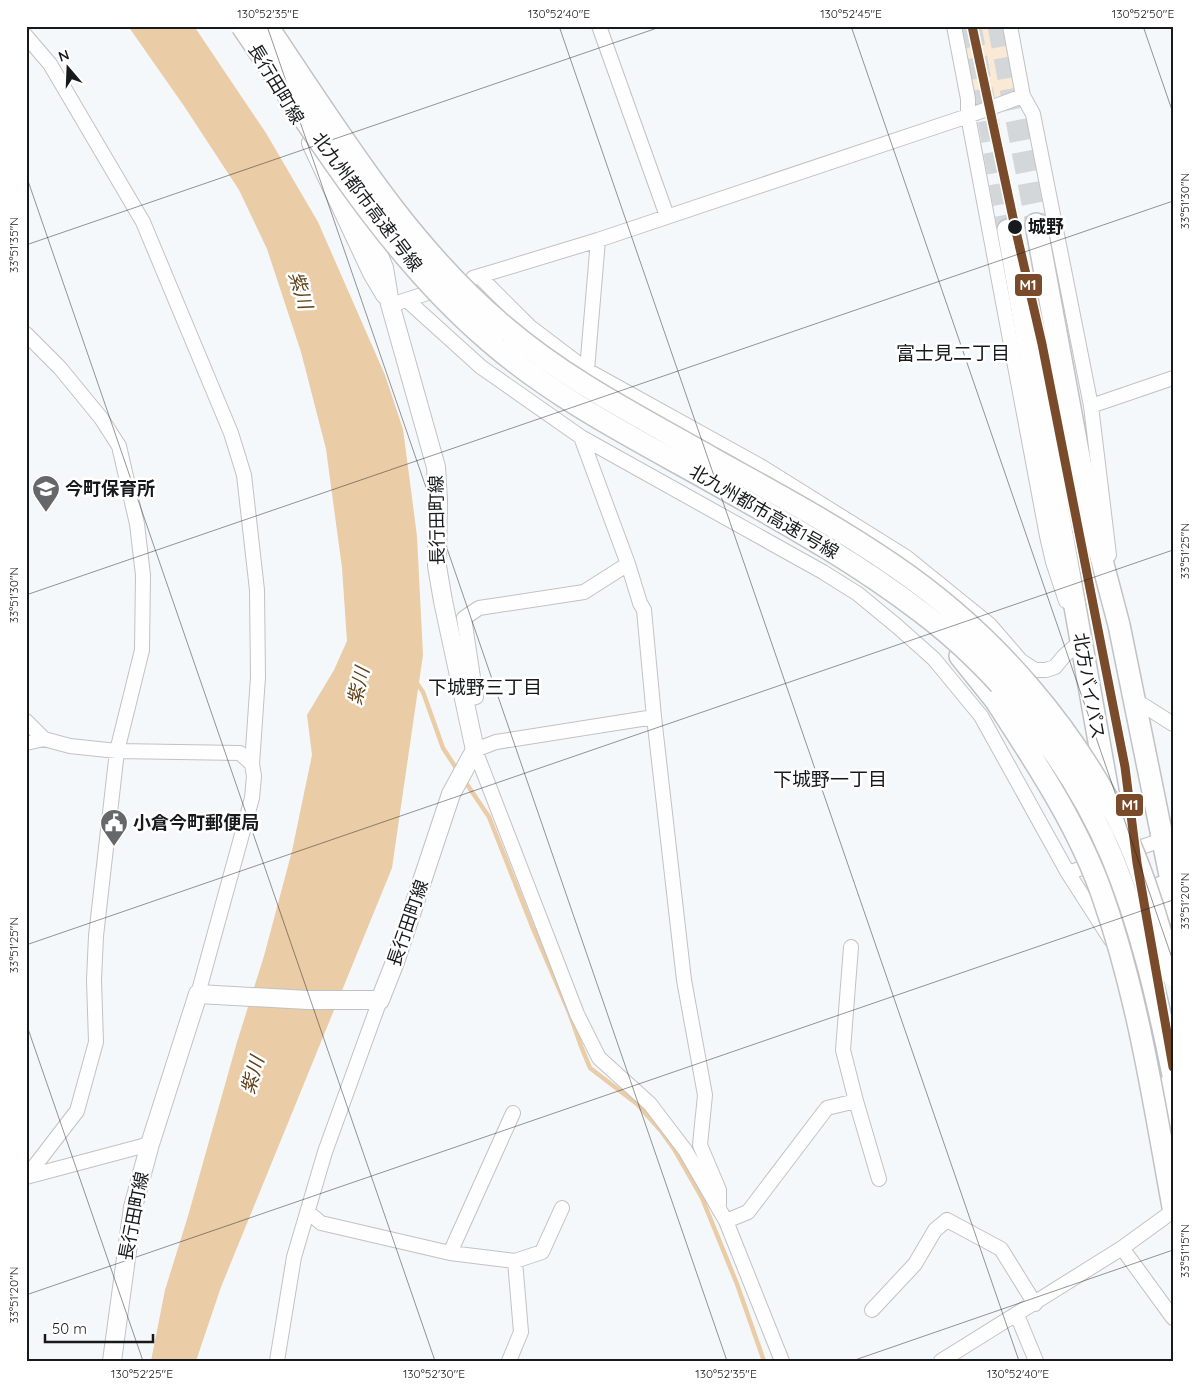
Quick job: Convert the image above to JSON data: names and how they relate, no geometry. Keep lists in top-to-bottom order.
{
  "streets": {
    "highway": ["北九州都市高速1号線", "北方バイパス"],
    "main road": ["長行田町線"]
  },
  "crossings": [
    ["長行田町線", "北九州都市高速1号線"]
  ],
  "districts": ["富士見二丁目", "下城野三丁目", "下城野一丁目"],
  "water": ["紫川"],
  "places": {
    "other": ["城野"],
    "school or university": ["今町保育所"],
    "public building": ["小倉今町郵便局"]
  },
  "lines": ["transit line M1"],
  "scale_bar": "50 m",
  "north": "top",
  "coordinates": [
    "130°52'35\"E",
    "130°52'40\"E",
    "130°52'45\"E",
    "130°52'50\"E",
    "33°51'30\"N",
    "33°51'35\"N",
    "33°51'25\"N",
    "33°51'20\"N",
    "33°51'15\"N",
    "130°52'25\"E",
    "130°52'30\"E"
  ]
}
